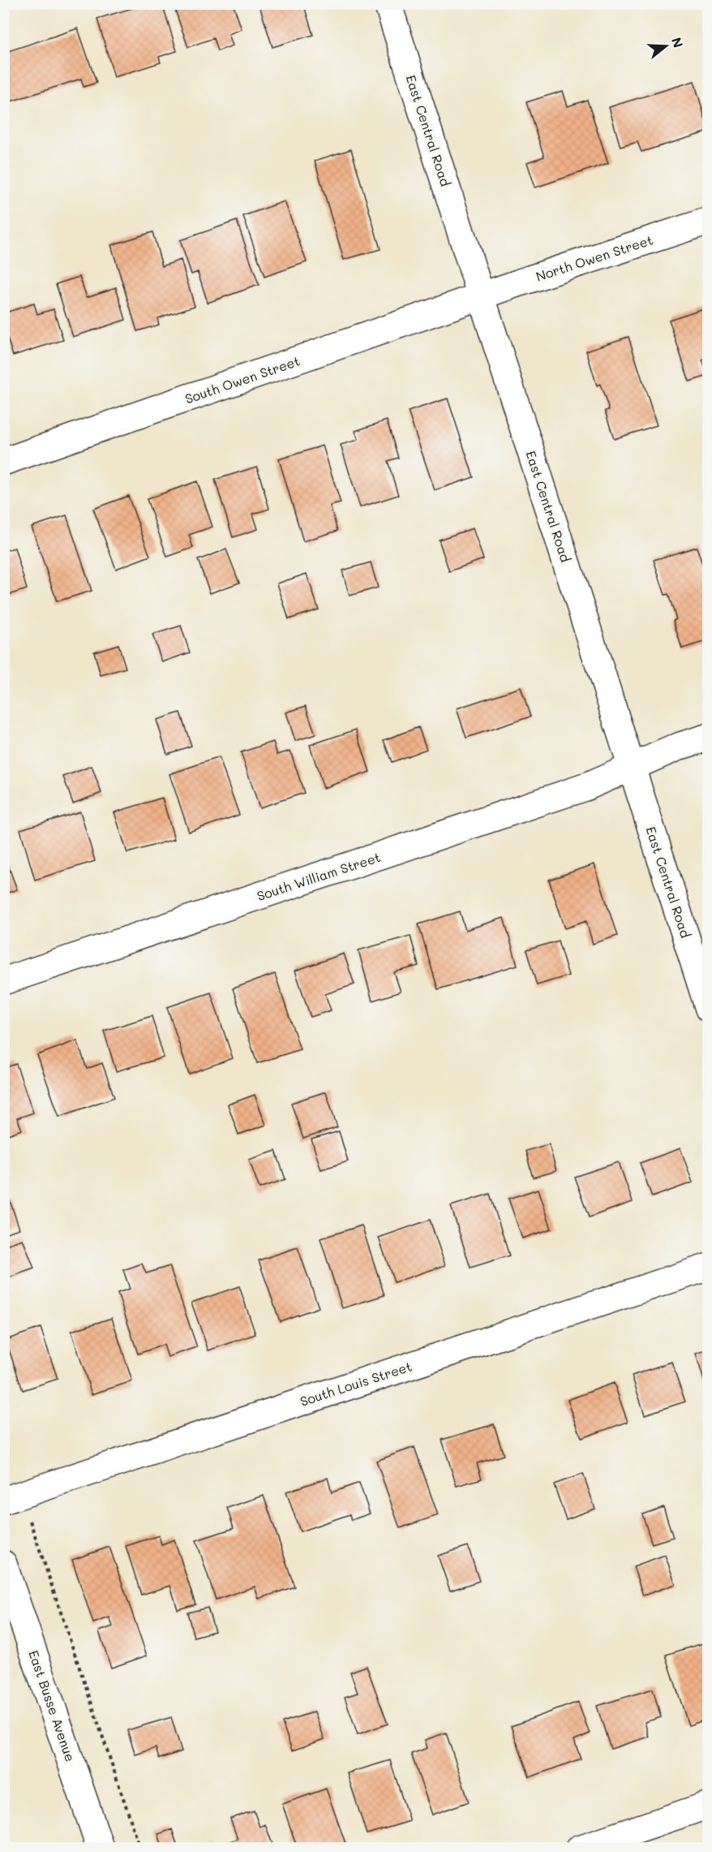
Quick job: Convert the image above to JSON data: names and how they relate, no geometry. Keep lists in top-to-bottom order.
{
  "streets": {
    "street": [
      "East Central Road",
      "North Owen Street",
      "South Owen Street",
      "South William Street",
      "South Louis Street",
      "East Busse Avenue"
    ]
  },
  "crossings": [
    ["East Central Road", "North Owen Street"],
    ["East Central Road", "South Owen Street"],
    ["East Central Road", "South William Street"],
    ["North Owen Street", "South Owen Street"]
  ],
  "north": "right"
}
